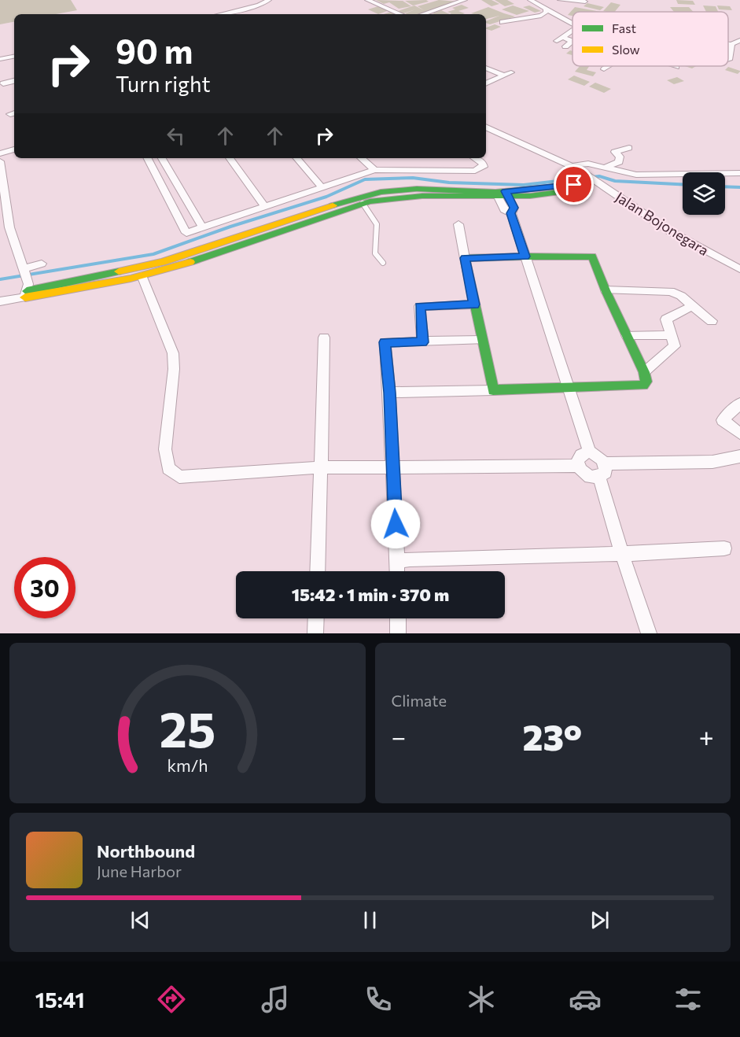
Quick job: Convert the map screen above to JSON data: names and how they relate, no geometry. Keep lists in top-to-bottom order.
{
  "streets": {
    "street": ["Jalan Bojonegara"]
  },
  "legend": ["Fast", "Slow"],
  "page": {
    "turn": ["90 m", "Turn right"],
    "limit": "30",
    "trip": "15:42 · 1 min · 370 m",
    "tile": "Climate",
    "heat": ["−", "23°", "+"],
    "song": ["Northbound", "June Harbor"],
    "tabs": "15:41",
    "gauge": ["25", "km/h"]
  }
}
